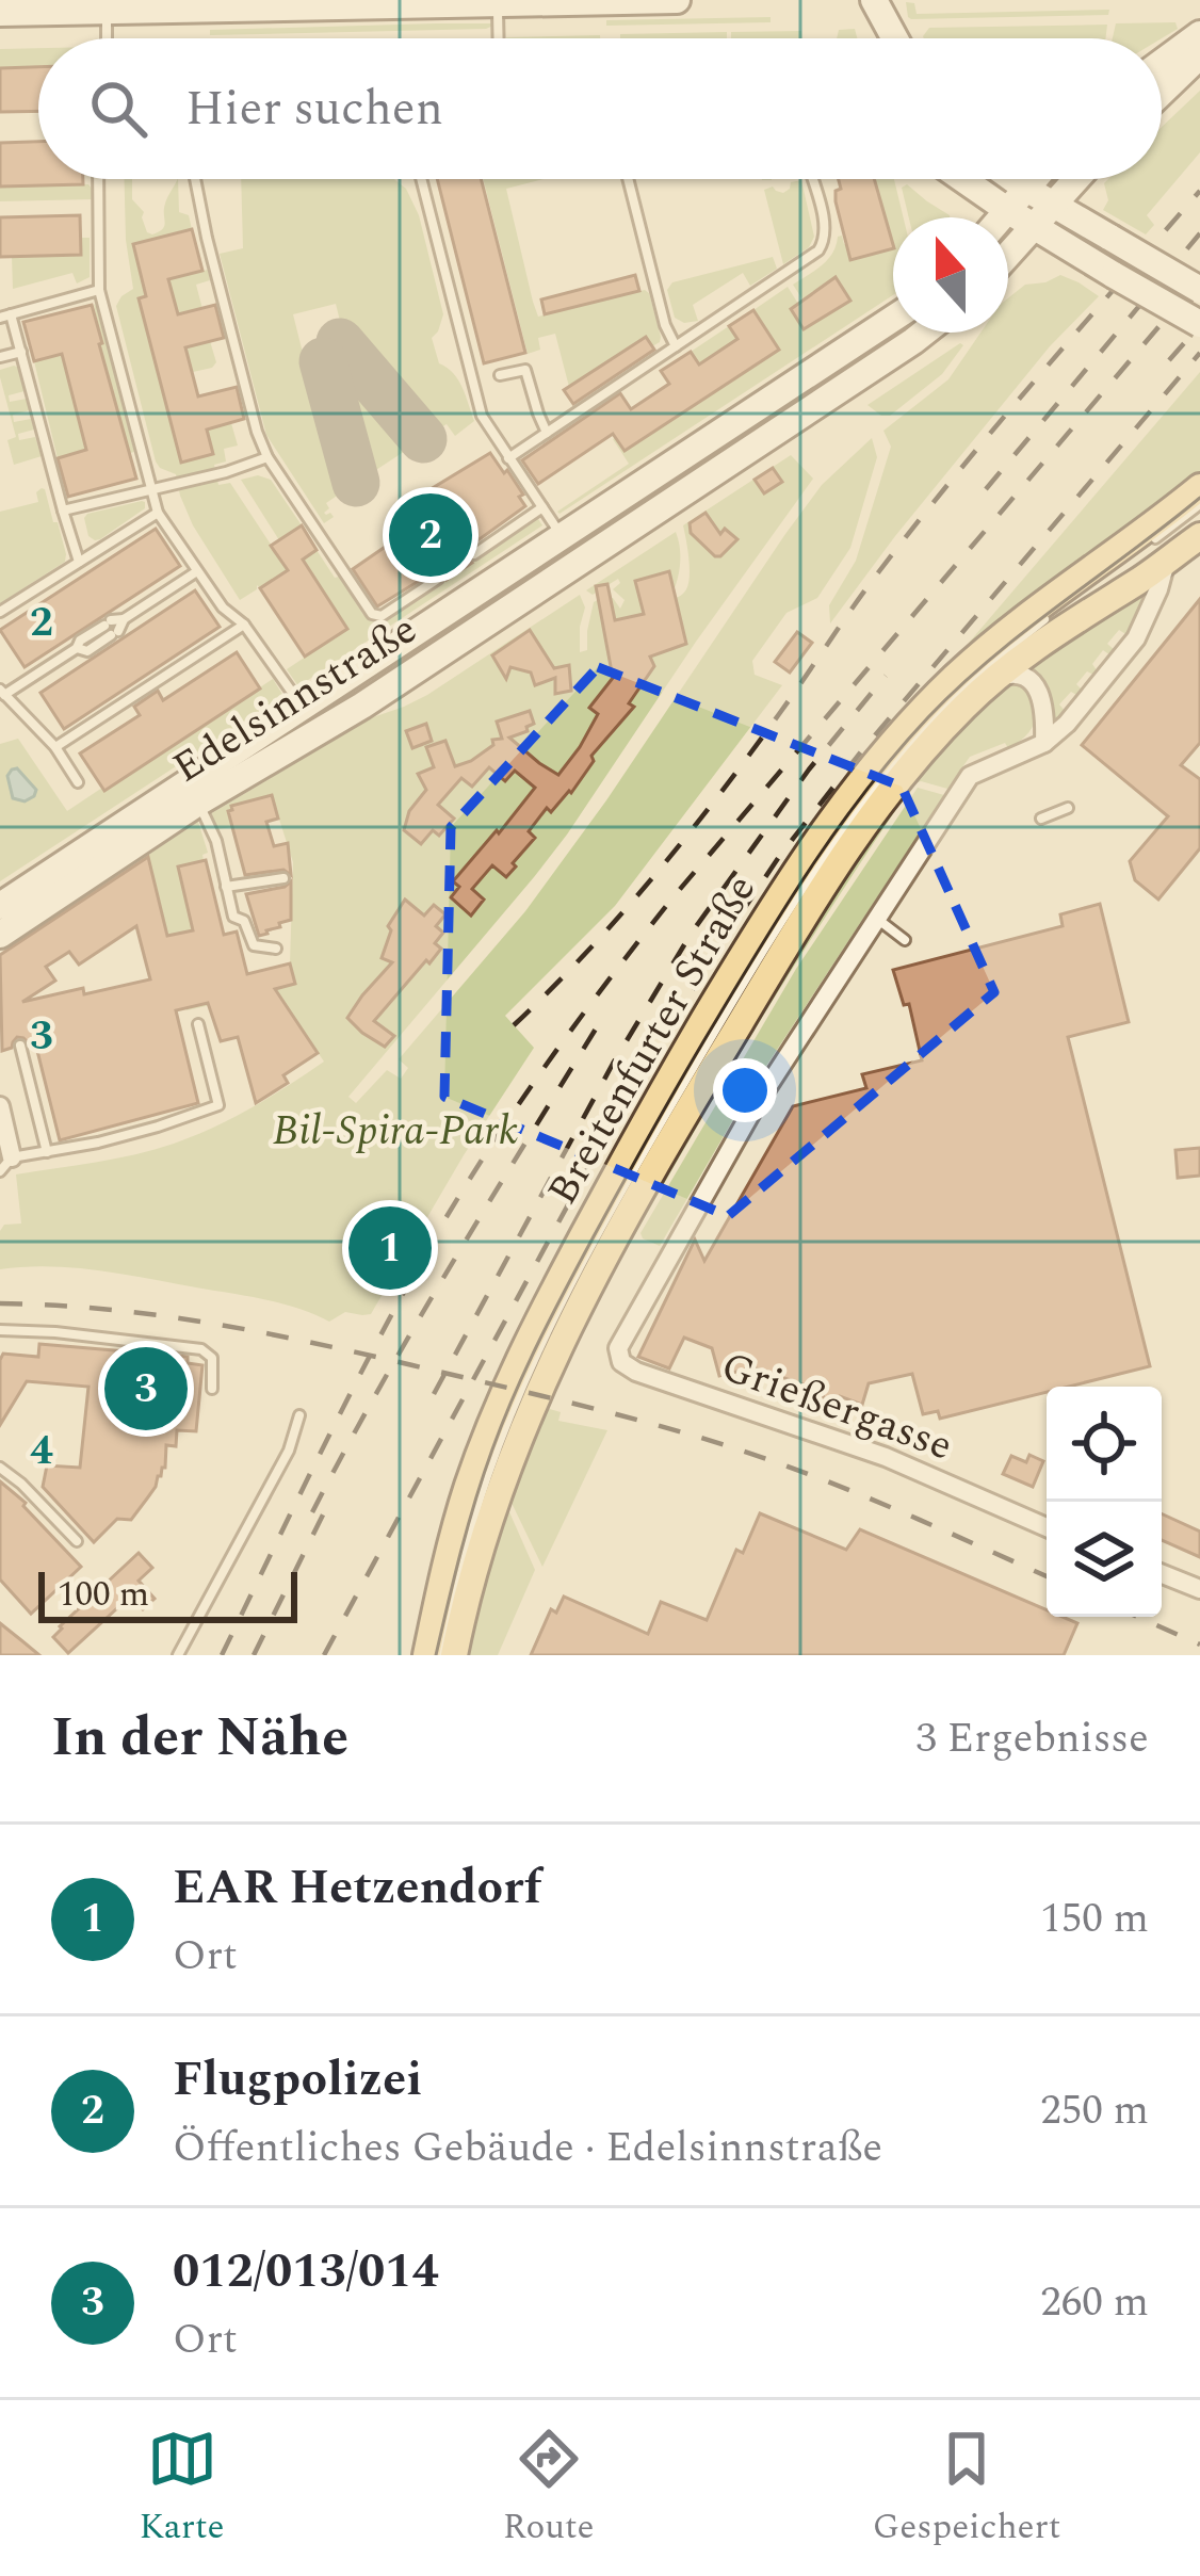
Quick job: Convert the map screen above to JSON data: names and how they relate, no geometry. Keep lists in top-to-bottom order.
{
  "streets": {
    "main road": ["Edelsinnstraße", "Breitenfurter Straße"],
    "street": ["Grießergasse"]
  },
  "parks": ["Bil-Spira-Park"],
  "scale_bar": "100 m",
  "north": "top",
  "page": {
    "search": "Hier suchen",
    "pins": ["2", "1", "3"],
    "scale": "100 m",
    "heading": ["In der Nähe", "3 Ergebnisse"],
    "list": [
      {
        "mark": "1",
        "name": "EAR Hetzendorf",
        "note": "Ort",
        "value": "150 m"
      },
      {
        "mark": "2",
        "name": "Flugpolizei",
        "note": "Öffentliches Gebäude · Edelsinnstraße",
        "value": "250 m"
      },
      {
        "mark": "3",
        "name": "012/013/014",
        "note": "Ort",
        "value": "260 m"
      }
    ],
    "nav": ["Karte", "Route", "Gespeichert"]
  },
  "grid": {
    "rows": ["2", "3", "4"]
  }
}
